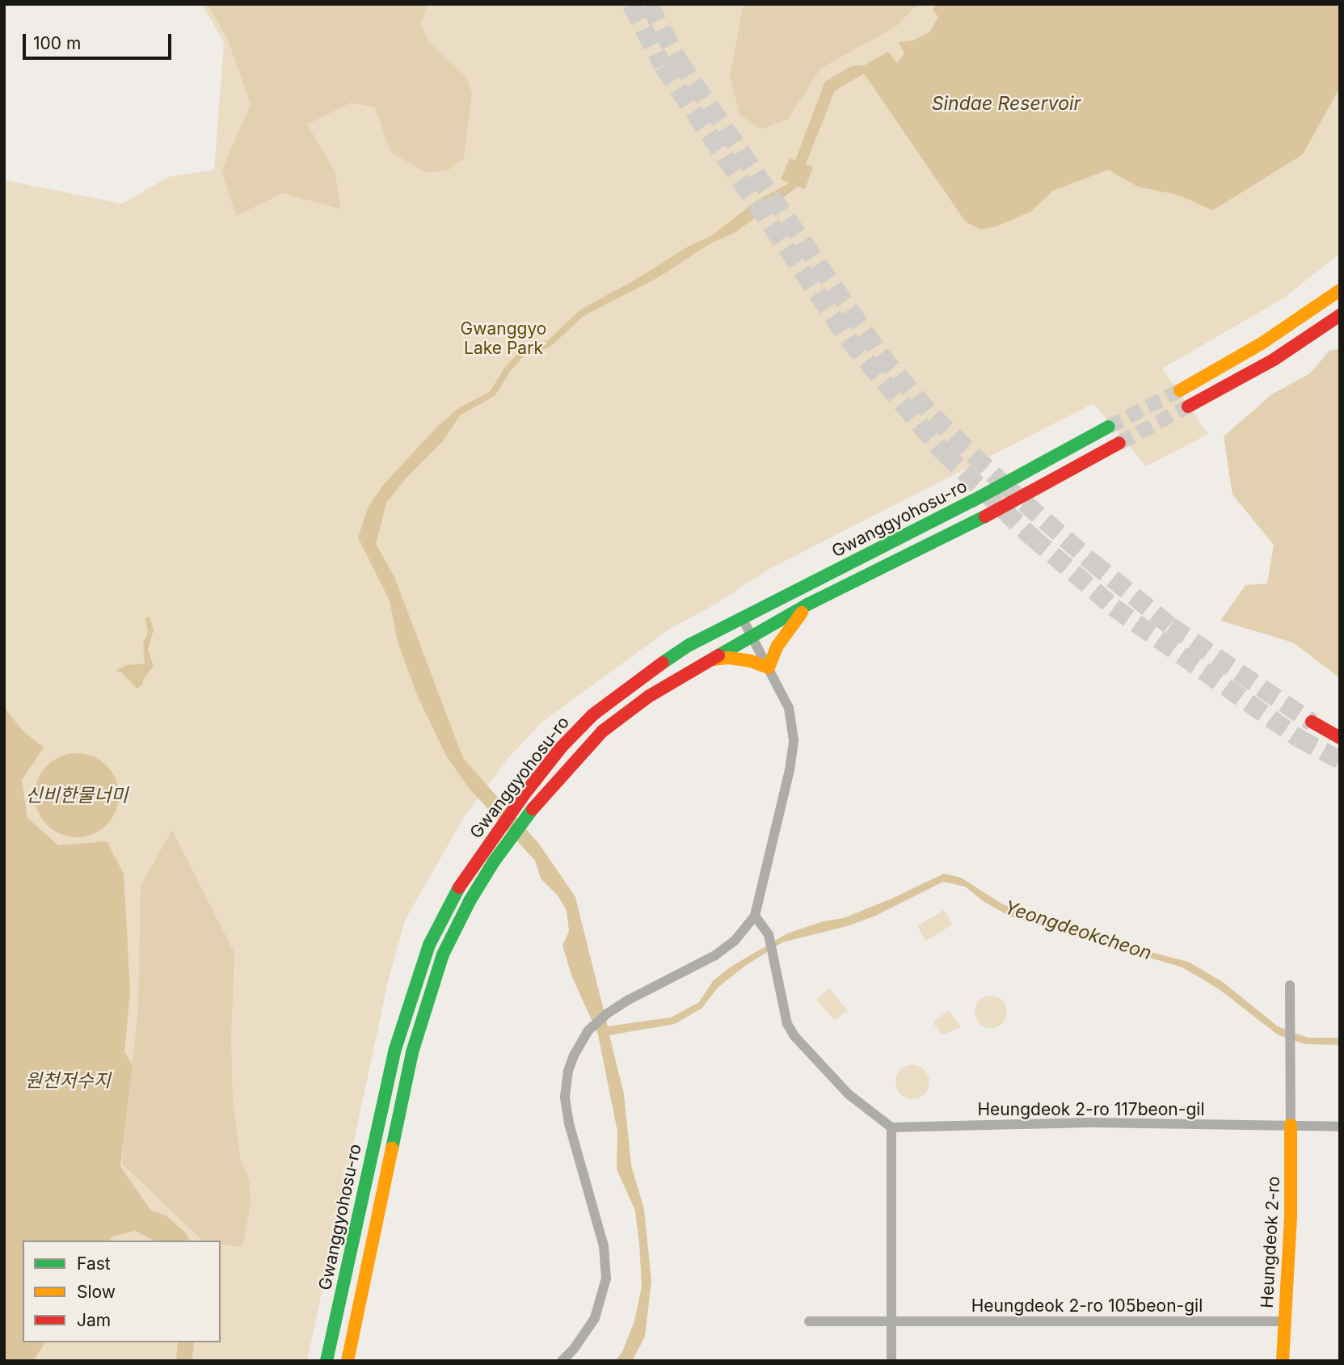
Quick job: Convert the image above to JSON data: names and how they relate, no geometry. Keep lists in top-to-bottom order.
{
  "streets": {
    "main road": ["Gwanggyohosu-ro", "Heungdeok 2-ro"],
    "street": ["Heungdeok 2-ro 117beon-gil", "Heungdeok 2-ro 105beon-gil"]
  },
  "crossings": [
    ["Heungdeok 2-ro 117beon-gil", "Heungdeok 2-ro"],
    ["Heungdeok 2-ro", "Heungdeok 2-ro 105beon-gil"]
  ],
  "water": [
    "Sindae Reservoir",
    "신비한물너미",
    "Yeongdeokcheon",
    "원천저수지"
  ],
  "parks": ["Gwanggyo Lake Park"],
  "legend": ["Fast", "Slow", "Jam"],
  "scale_bar": "100 m"
}
